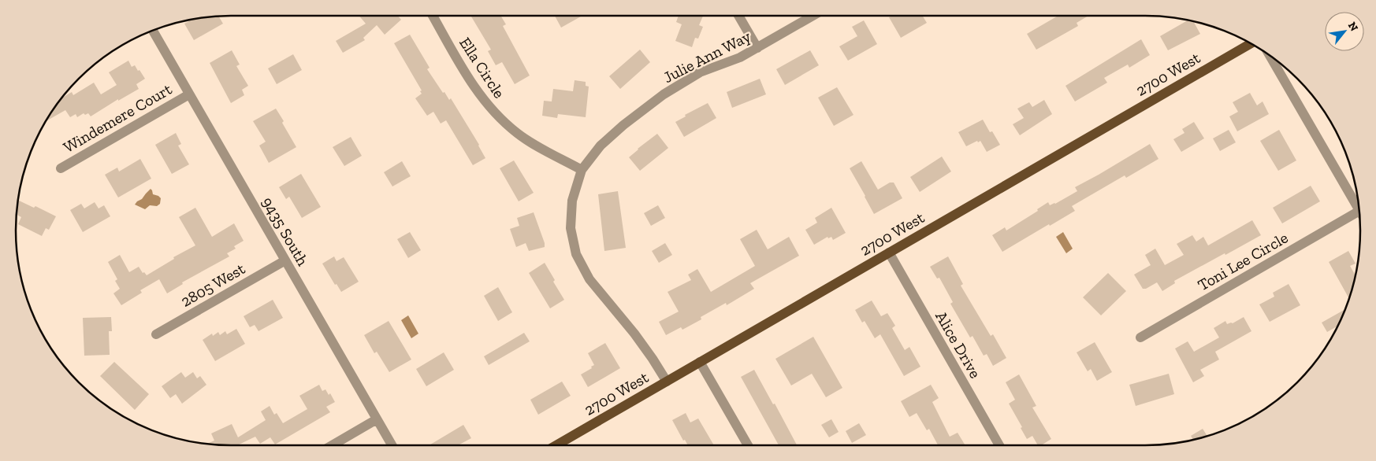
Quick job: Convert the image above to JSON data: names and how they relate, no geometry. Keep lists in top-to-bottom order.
{
  "streets": {
    "main road": ["2700 West"],
    "street": [
      "Julie Ann Way",
      "Ella Circle",
      "Windemere Court",
      "9435 South",
      "Toni Lee Circle",
      "2805 West",
      "Alice Drive"
    ]
  },
  "crossings": [
    ["Julie Ann Way", "Ella Circle"],
    ["Julie Ann Way", "2700 West"],
    ["2700 West", "Alice Drive"],
    ["Windemere Court", "9435 South"],
    ["9435 South", "2805 West"]
  ],
  "north": "top right"
}
